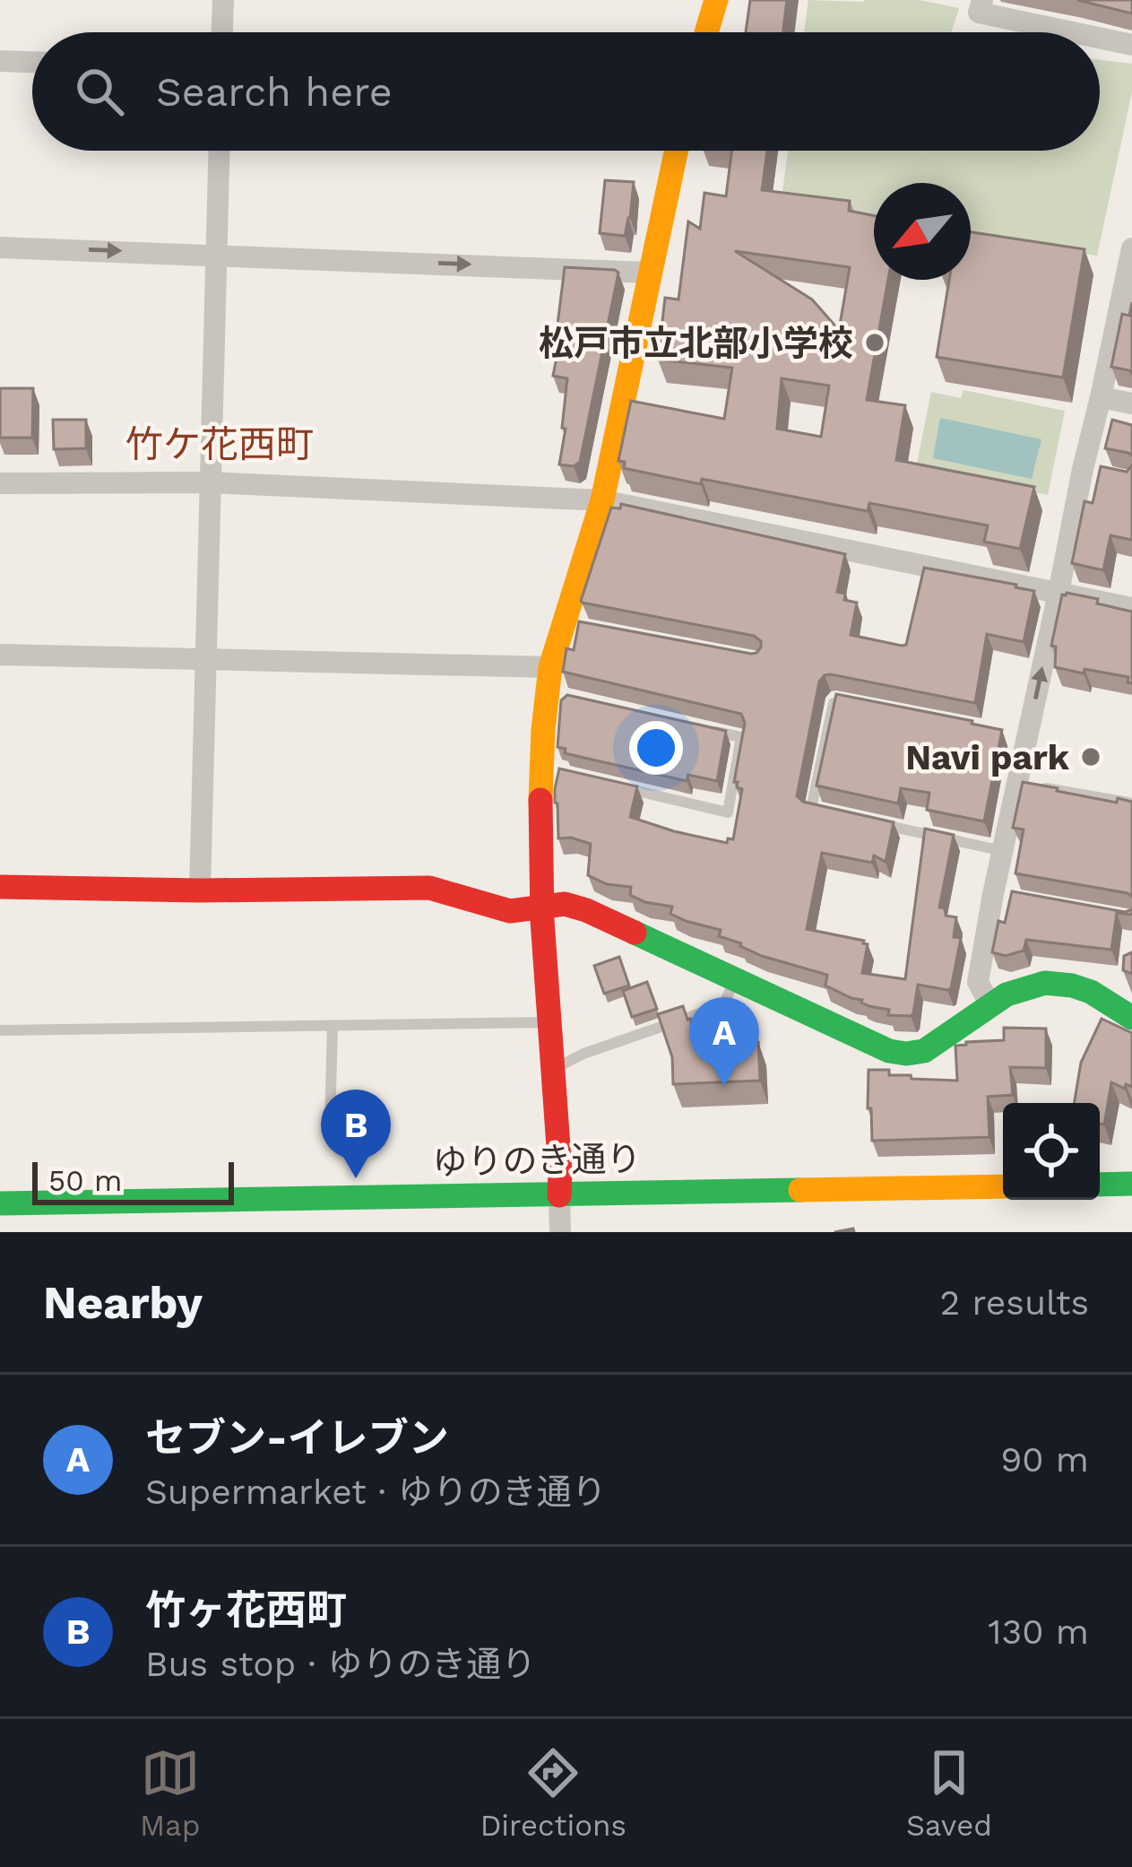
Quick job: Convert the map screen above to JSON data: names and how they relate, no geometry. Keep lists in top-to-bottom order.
{
  "streets": {
    "street": ["ゆりのき通り"]
  },
  "districts": ["竹ケ花西町"],
  "places": ["松戸市立北部小学校", "Navi park"],
  "scale_bar": "50 m",
  "north": "bottom left",
  "page": {
    "search": "Search here",
    "pins": ["A", "B"],
    "scale": "50 m",
    "heading": ["Nearby", "2 results"],
    "list": [
      {
        "mark": "A",
        "name": "セブン-イレブン",
        "note": "Supermarket · ゆりのき通り",
        "value": "90 m"
      },
      {
        "mark": "B",
        "name": "竹ヶ花西町",
        "note": "Bus stop · ゆりのき通り",
        "value": "130 m"
      }
    ],
    "nav": ["Map", "Directions", "Saved"]
  }
}
